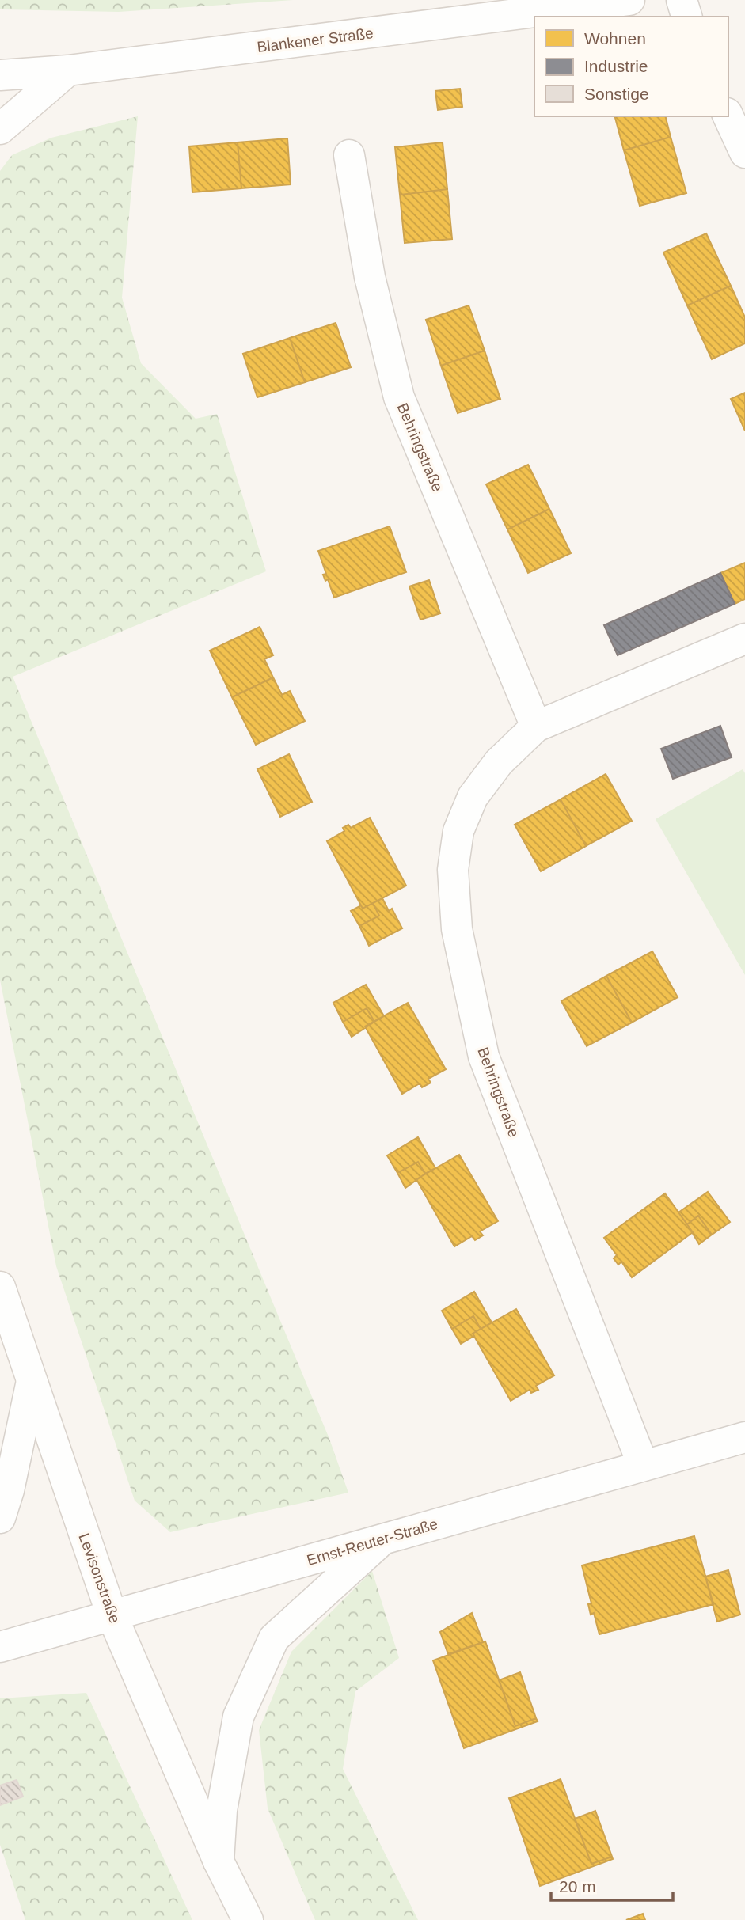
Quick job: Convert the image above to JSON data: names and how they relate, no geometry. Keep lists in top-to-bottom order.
{
  "streets": {
    "street": [
      "Blankener Straße",
      "Behringstraße",
      "Ernst-Reuter-Straße",
      "Levisonstraße"
    ]
  },
  "crossings": [
    ["Behringstraße", "Ernst-Reuter-Straße"],
    ["Ernst-Reuter-Straße", "Levisonstraße"]
  ],
  "legend": ["Wohnen", "Industrie", "Sonstige"],
  "scale_bar": "20 m"
}
